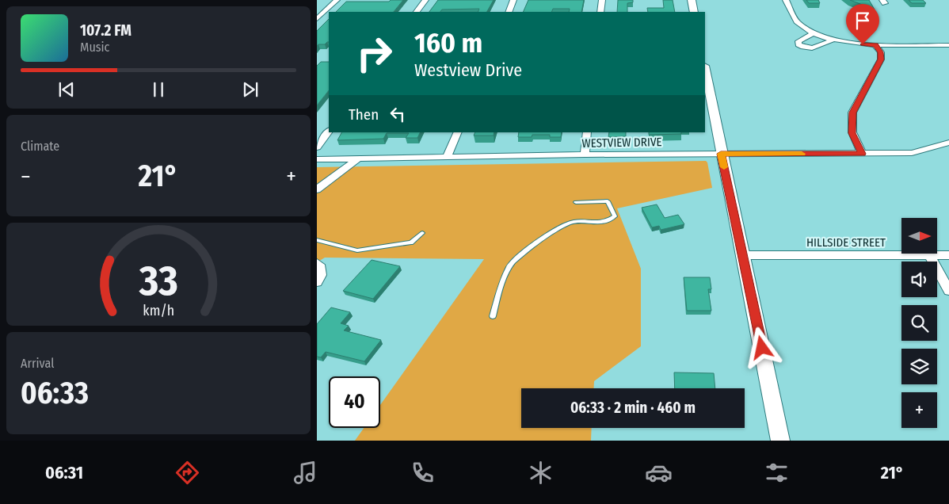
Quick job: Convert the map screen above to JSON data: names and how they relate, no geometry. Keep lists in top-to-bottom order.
{
  "streets": {
    "street": ["WESTVIEW DRIVE", "HILLSIDE STREET"]
  },
  "north": "right",
  "page": {
    "turn": ["160 m", "Westview Drive"],
    "song": ["107.2 FM", "Music"],
    "then": "Then",
    "tile": [
      "Climate",
      ["Arrival", "06:33"]
    ],
    "heat": ["−", "21°", "+"],
    "map_buttons": "+",
    "limit": "40",
    "trip": "06:33 · 2 min · 460 m",
    "tabs": ["06:31", "21°"],
    "gauge": ["33", "km/h"]
  }
}
